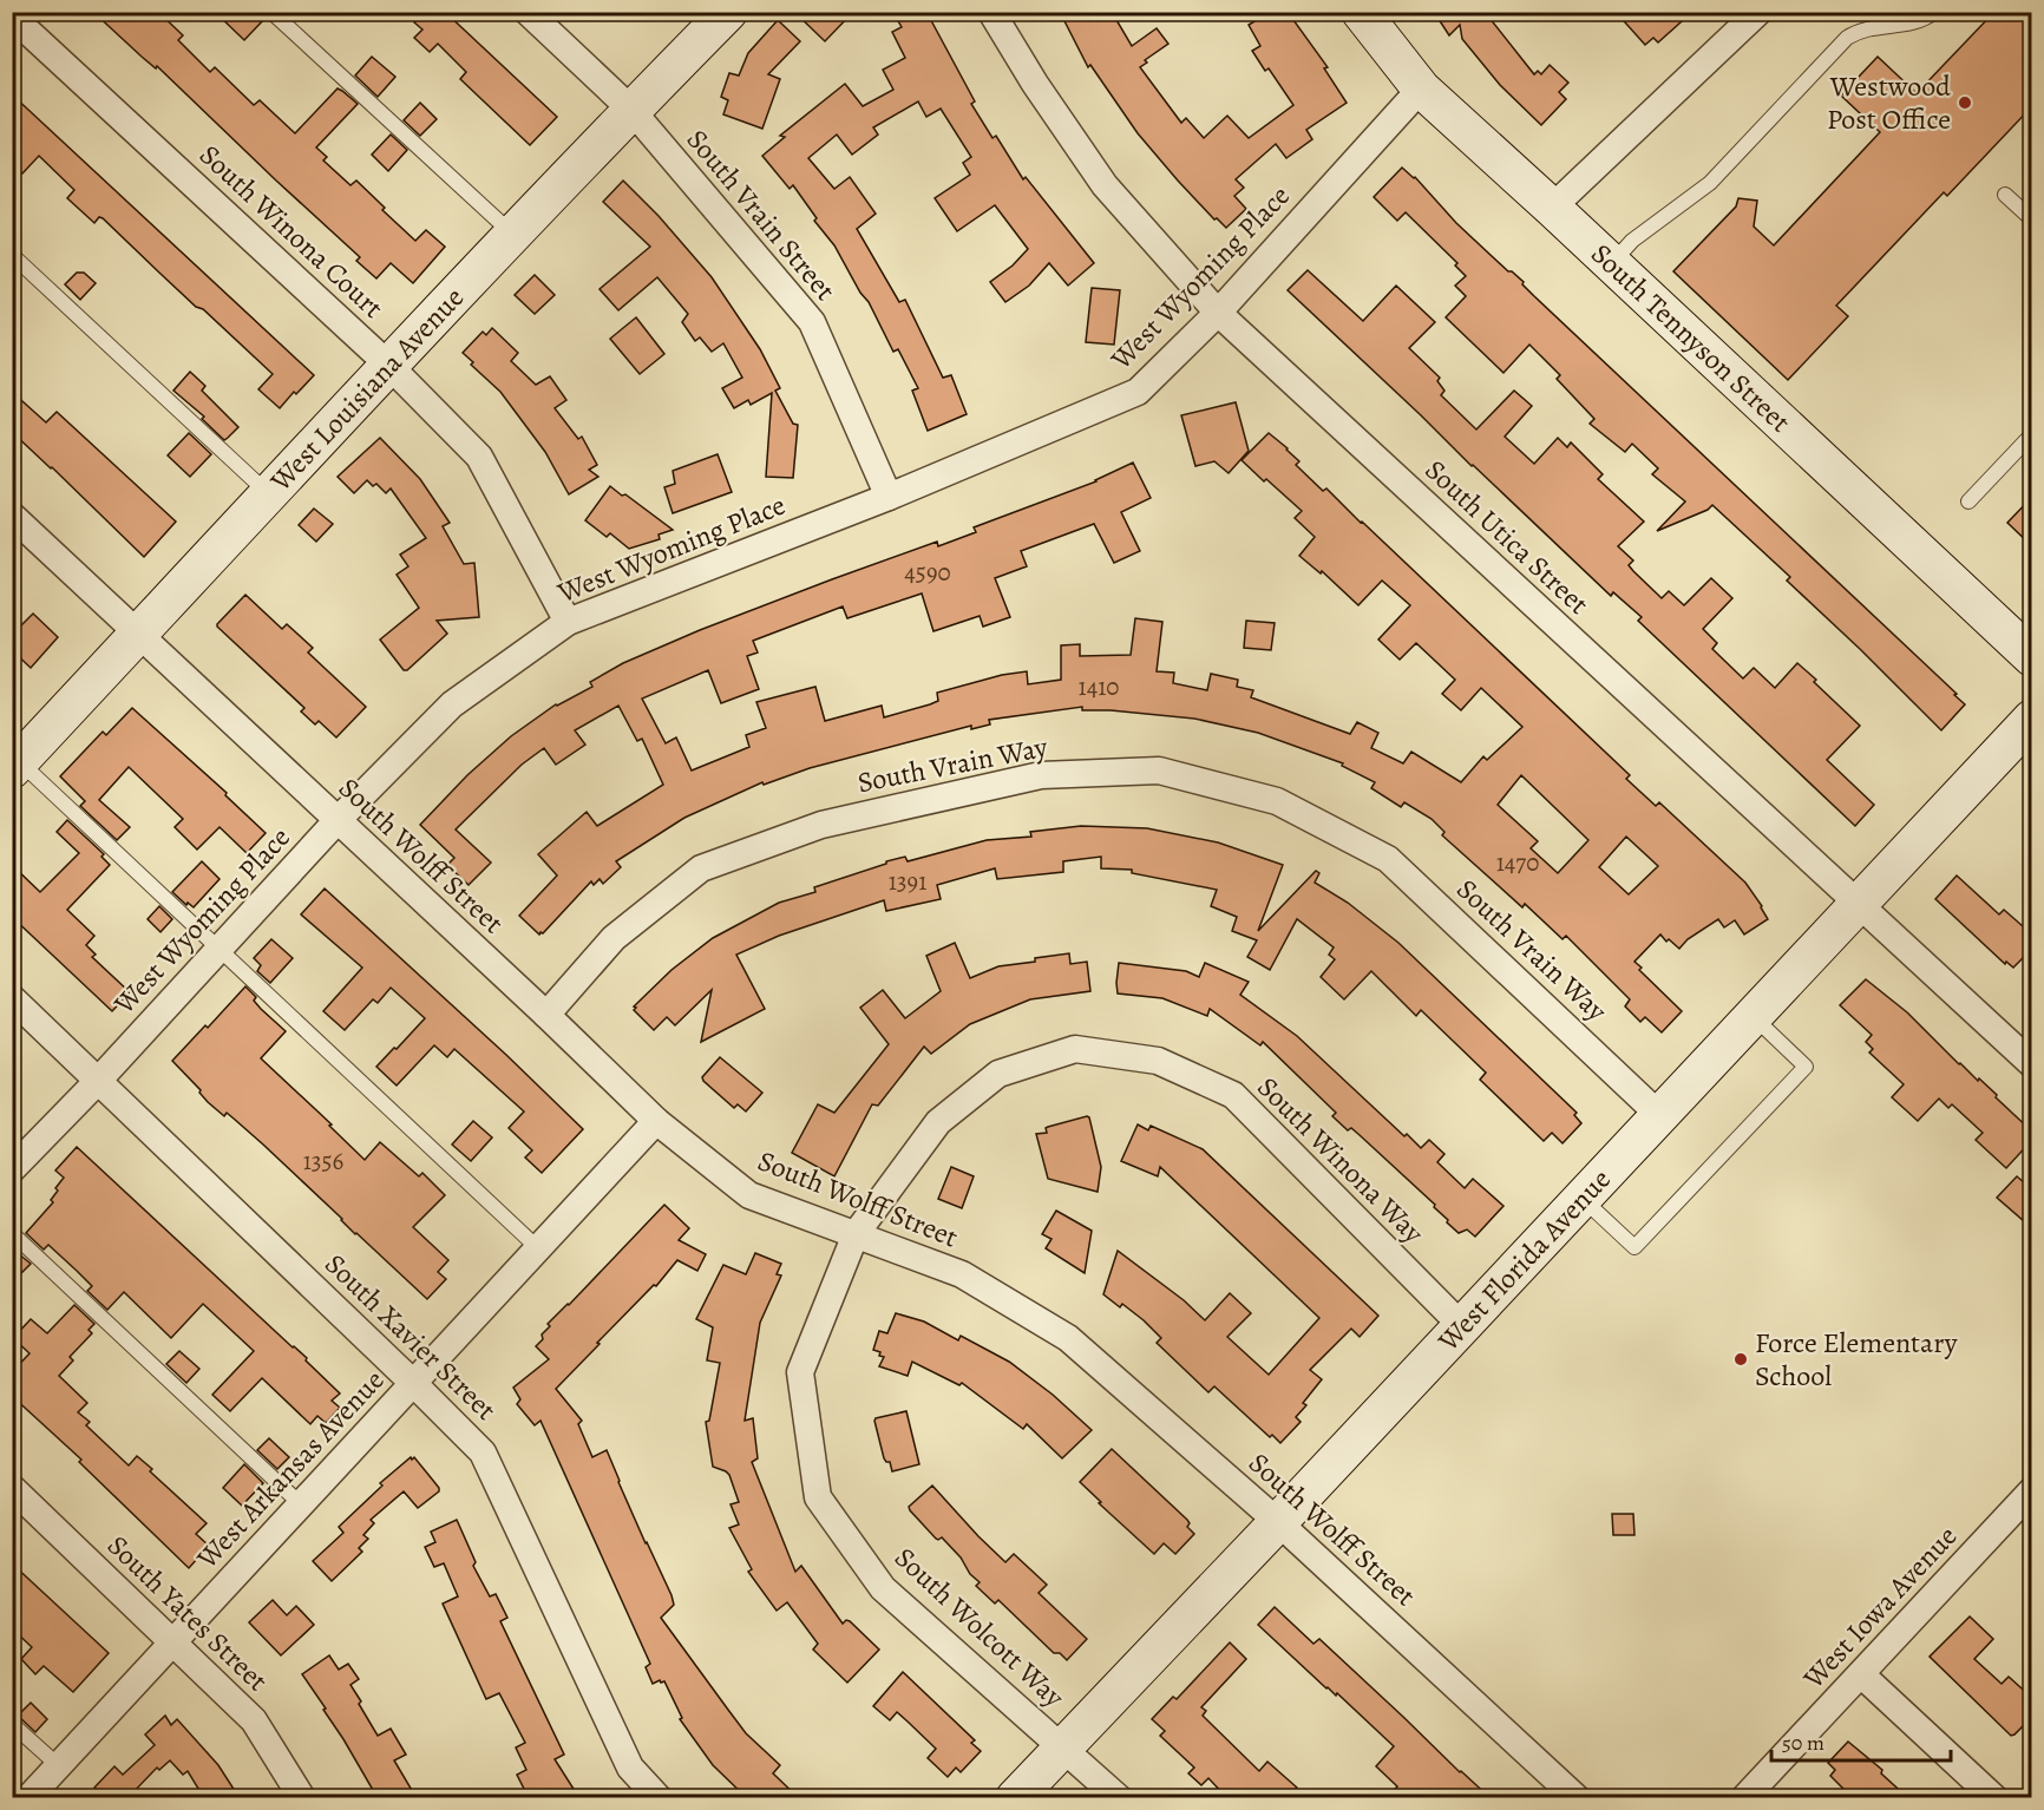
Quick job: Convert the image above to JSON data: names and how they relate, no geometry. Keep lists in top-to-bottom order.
{
  "streets": {
    "street": [
      "South Vrain Street",
      "South Winona Court",
      "West Wyoming Place",
      "South Tennyson Street",
      "West Louisiana Avenue",
      "South Utica Street",
      "South Vrain Way",
      "South Wolff Street",
      "South Winona Way",
      "West Florida Avenue",
      "South Xavier Street",
      "West Arkansas Avenue",
      "West Iowa Avenue",
      "South Yates Street",
      "South Wolcott Way"
    ]
  },
  "crossings": [
    ["South Vrain Street", "West Wyoming Place"],
    ["South Vrain Street", "West Louisiana Avenue"],
    ["South Winona Court", "West Wyoming Place"],
    ["South Winona Court", "West Louisiana Avenue"],
    ["West Wyoming Place", "South Tennyson Street"],
    ["West Wyoming Place", "South Utica Street"],
    ["West Wyoming Place", "South Wolff Street"],
    ["West Wyoming Place", "South Xavier Street"],
    ["West Louisiana Avenue", "South Wolff Street"],
    ["South Utica Street", "West Florida Avenue"],
    ["South Vrain Way", "South Wolff Street"],
    ["South Vrain Way", "West Florida Avenue"],
    ["South Wolff Street", "South Winona Way"],
    ["South Wolff Street", "West Florida Avenue"],
    ["South Wolff Street", "West Arkansas Avenue"],
    ["South Wolff Street", "South Wolcott Way"],
    ["South Winona Way", "West Florida Avenue"],
    ["South Winona Way", "South Wolcott Way"],
    ["West Florida Avenue", "South Wolcott Way"],
    ["South Xavier Street", "West Arkansas Avenue"],
    ["West Arkansas Avenue", "South Yates Street"]
  ],
  "places": ["Westwood Post Office", "Force Elementary School"],
  "house_numbers": [
    "4590",
    "1410",
    "1470",
    "1391",
    "1356"
  ],
  "scale_bar": "50 m"
}
